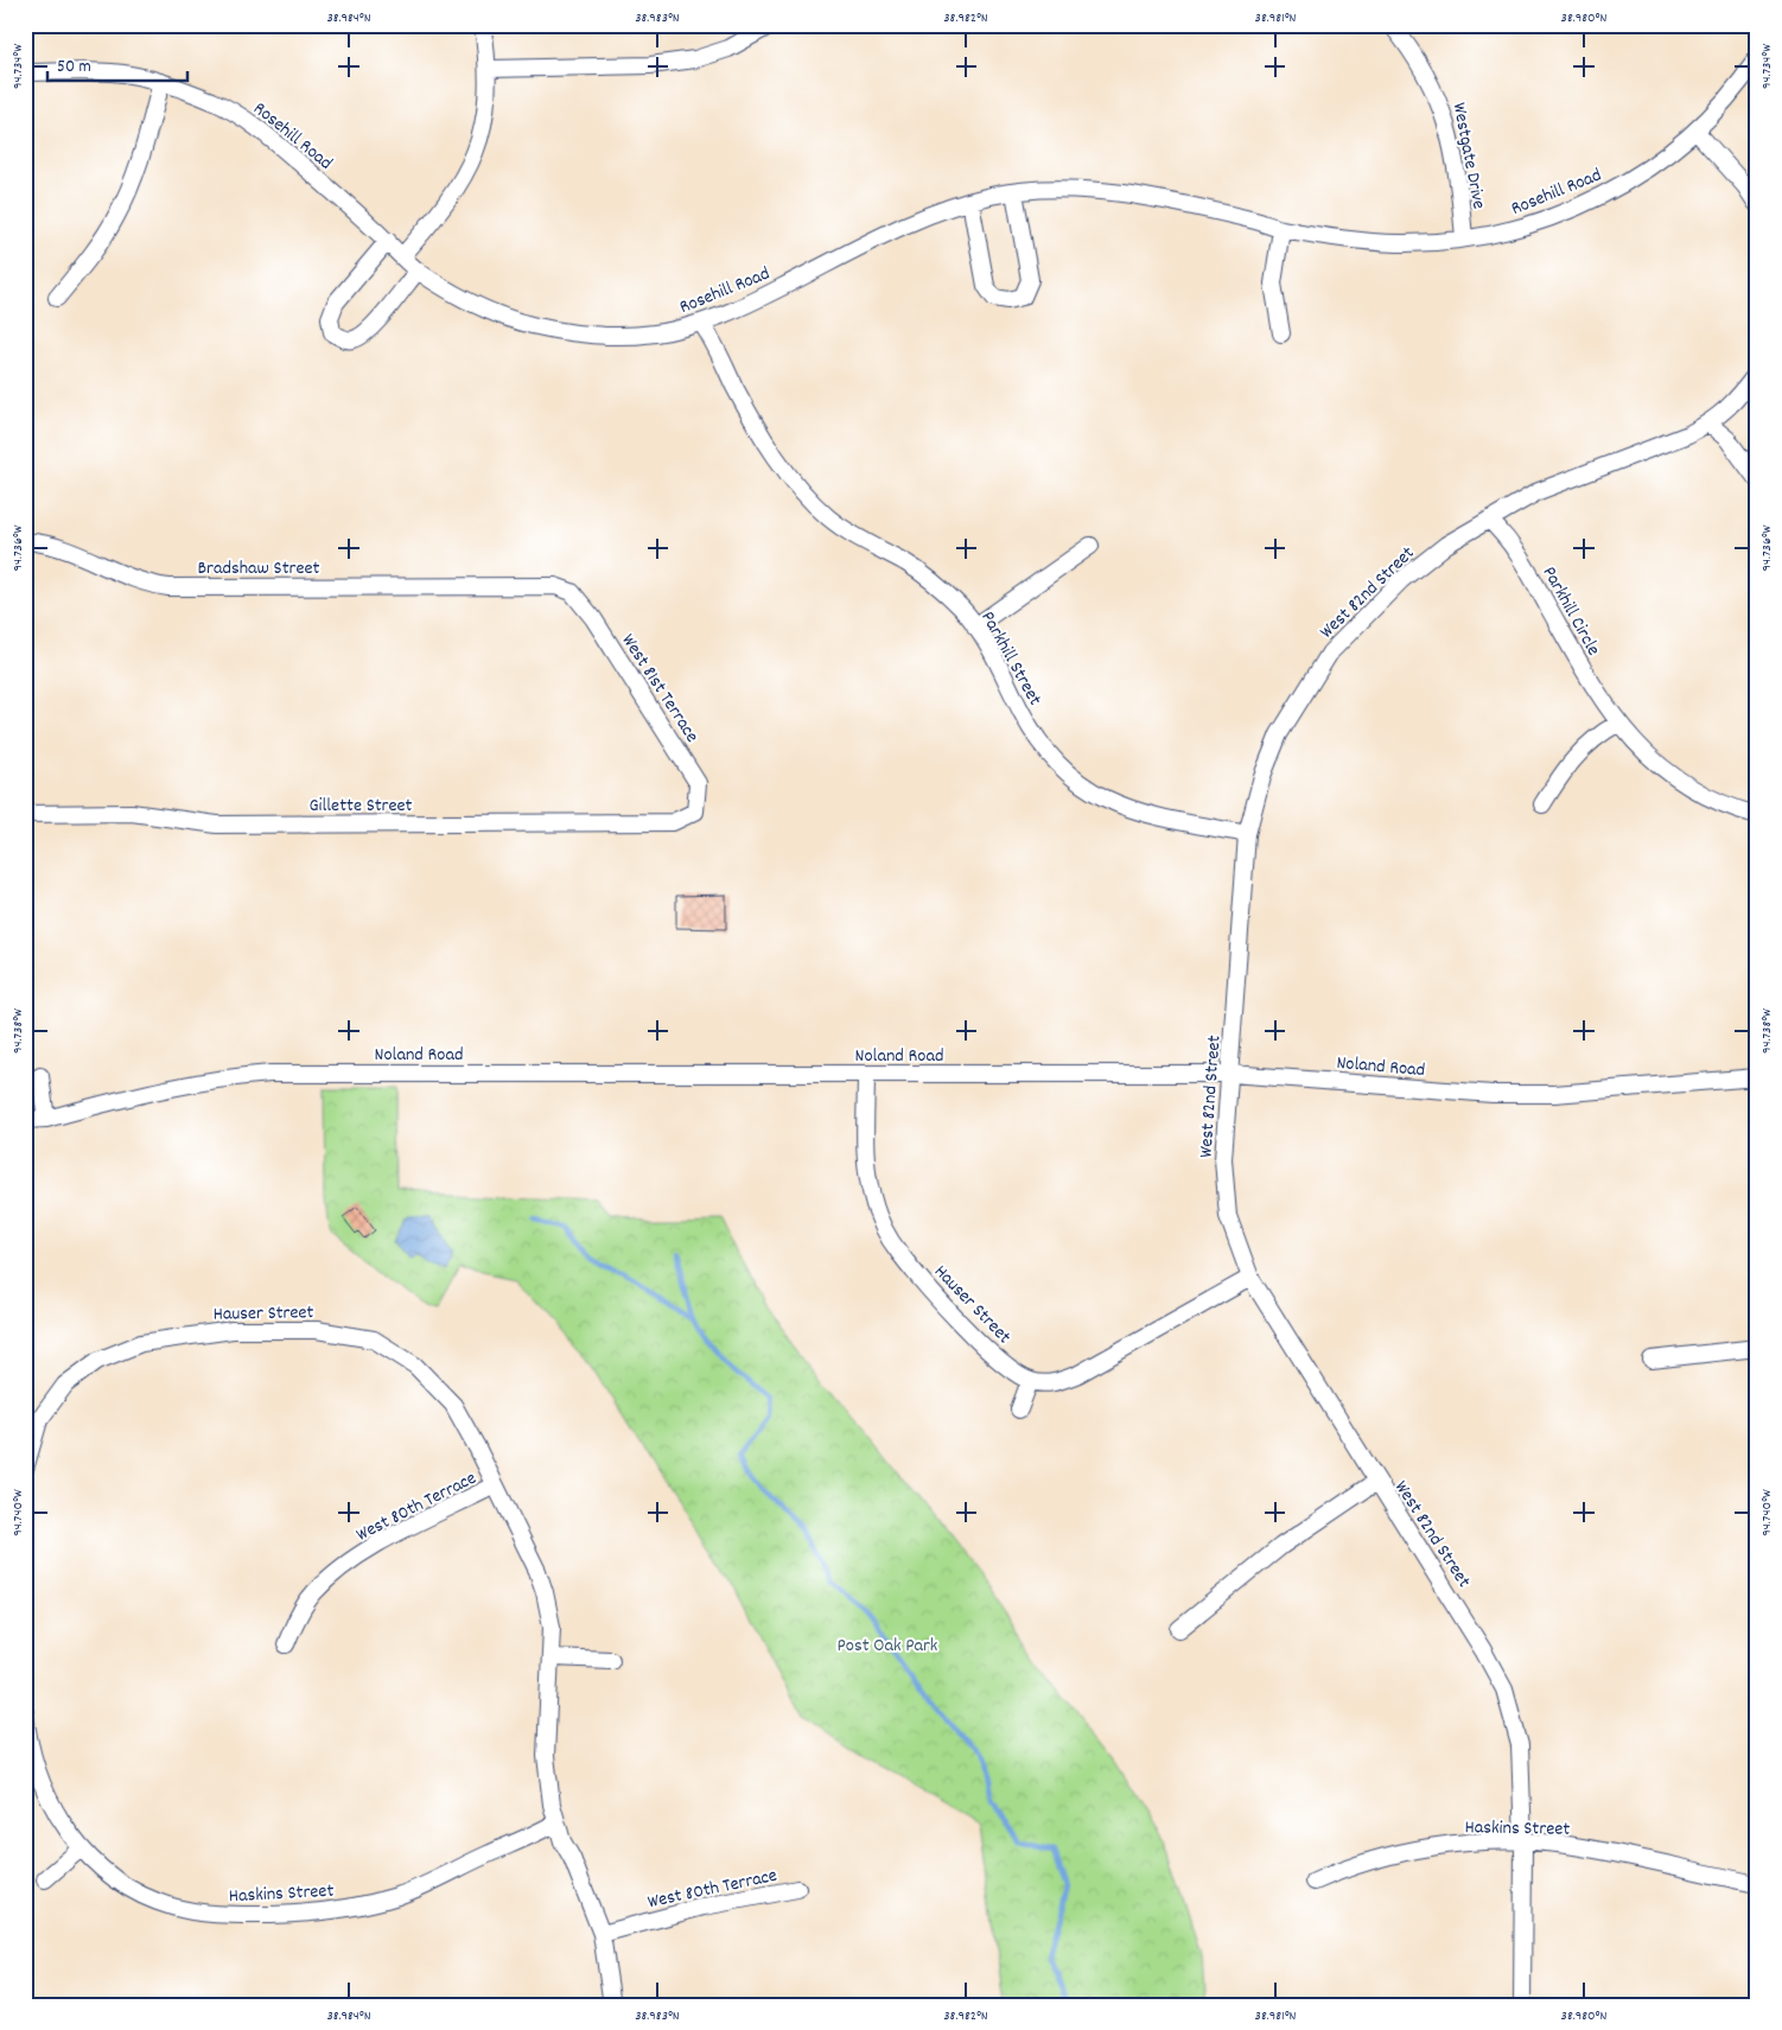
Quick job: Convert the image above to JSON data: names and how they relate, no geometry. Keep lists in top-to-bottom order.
{
  "streets": {
    "street": [
      "Rosehill Road",
      "Westgate Drive",
      "Bradshaw Street",
      "West 82nd Street",
      "Parkhill Circle",
      "Parkhill Street",
      "West 81st Terrace",
      "Gillette Street",
      "Noland Road",
      "Hauser Street",
      "West 80th Terrace",
      "Haskins Street"
    ]
  },
  "crossings": [
    ["Rosehill Road", "Westgate Drive"],
    ["Rosehill Road", "Parkhill Street"],
    ["Bradshaw Street", "West 81st Terrace"],
    ["West 82nd Street", "Parkhill Circle"],
    ["West 82nd Street", "Parkhill Street"],
    ["West 82nd Street", "Noland Road"],
    ["West 82nd Street", "Haskins Street"],
    ["West 81st Terrace", "Gillette Street"],
    ["Noland Road", "Hauser Street"],
    ["Hauser Street", "West 80th Terrace"],
    ["West 80th Terrace", "Haskins Street"]
  ],
  "parks": ["Post Oak Park"],
  "scale_bar": "50 m",
  "coordinates": [
    "38.984°N",
    "38.983°N",
    "38.982°N",
    "38.981°N",
    "38.980°N",
    "94.734°W",
    "94.736°W",
    "94.738°W",
    "94.740°W"
  ]
}
